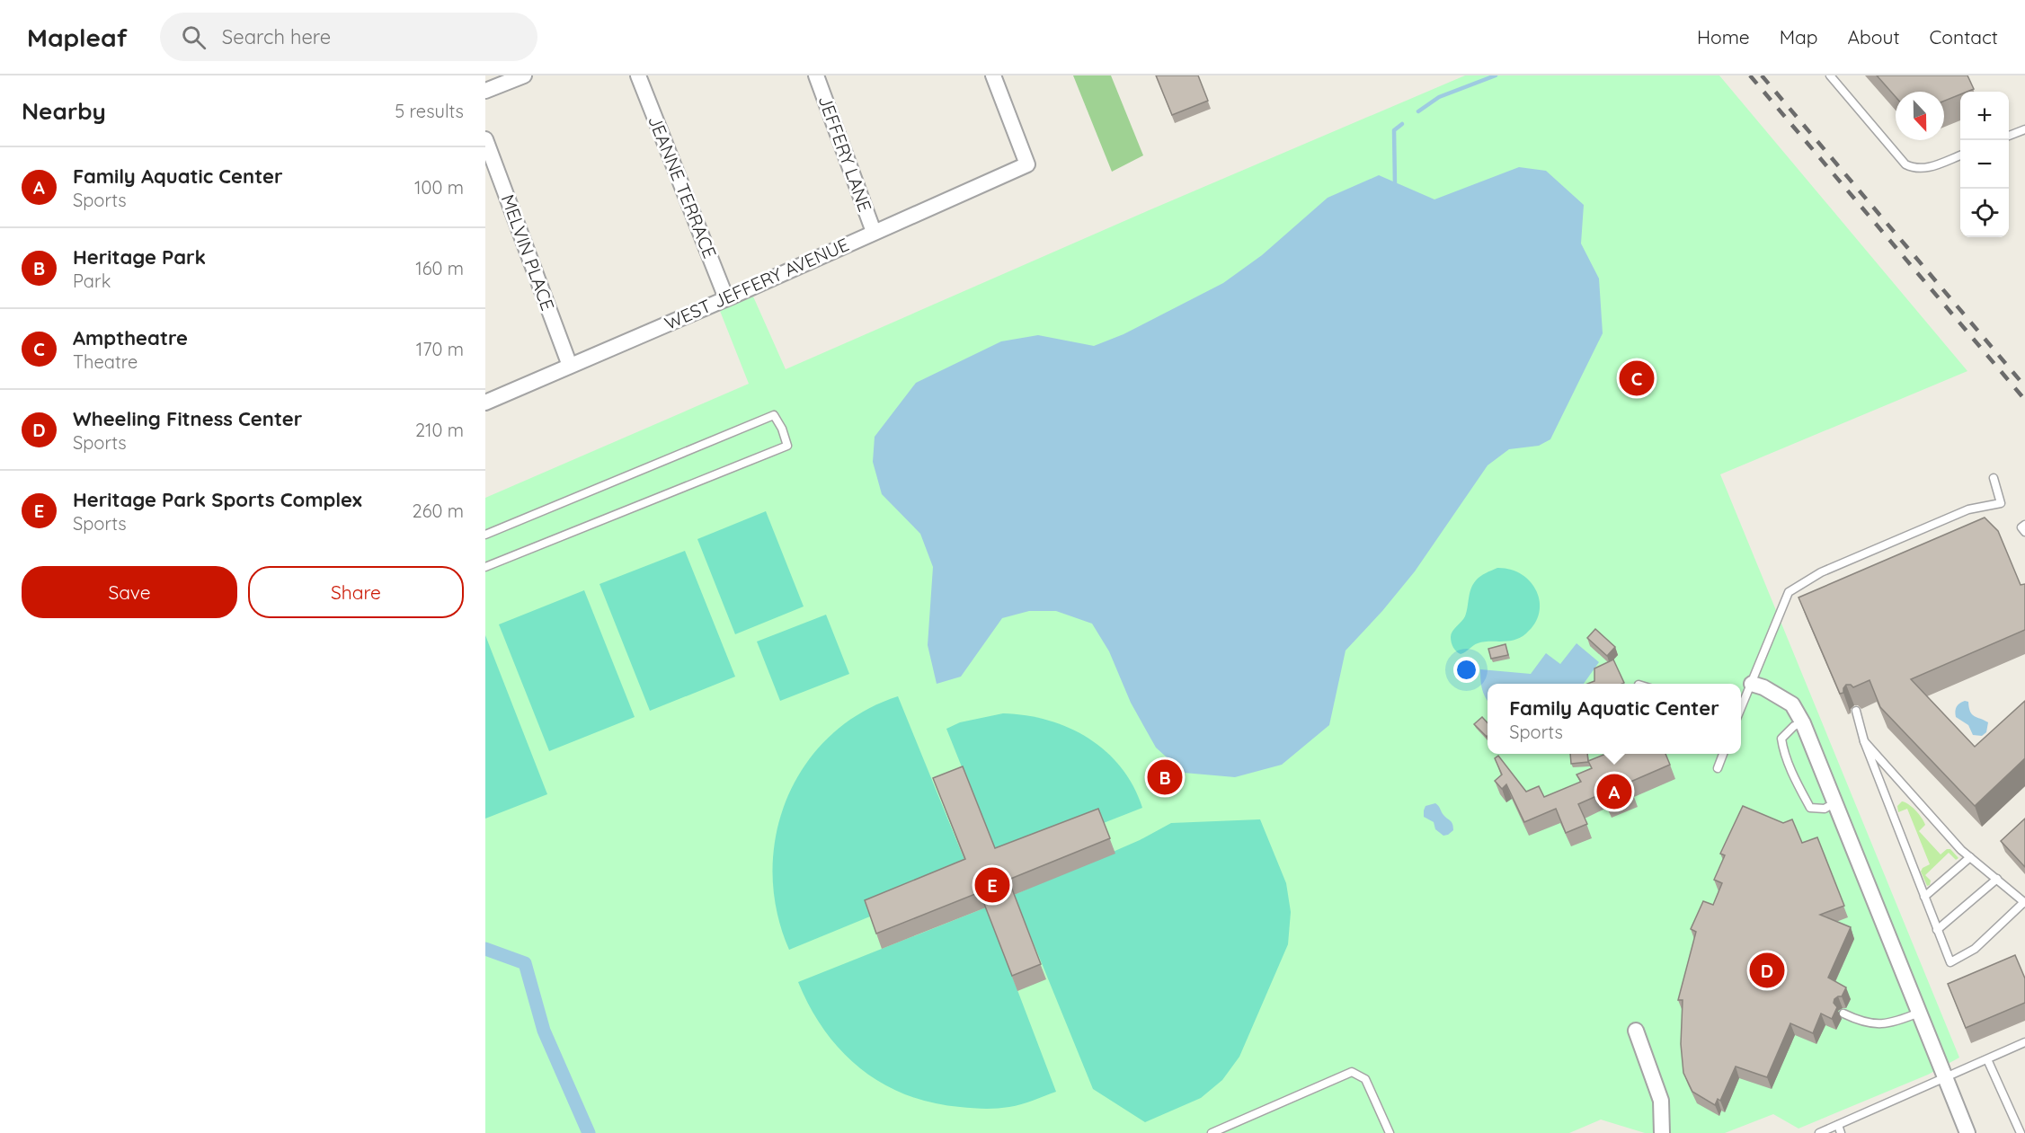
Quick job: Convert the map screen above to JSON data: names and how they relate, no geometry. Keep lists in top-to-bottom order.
{
  "streets": {
    "street": [
      "JEFFERY LANE",
      "JEANNE TERRACE",
      "MELVIN PLACE",
      "WEST JEFFERY AVENUE"
    ]
  },
  "crossings": [
    ["JEFFERY LANE", "WEST JEFFERY AVENUE"],
    ["JEANNE TERRACE", "WEST JEFFERY AVENUE"],
    ["MELVIN PLACE", "WEST JEFFERY AVENUE"]
  ],
  "north": "bottom",
  "page": {
    "header": "Mapleaf",
    "search": "Search here",
    "nav": [
      "Home",
      "Map",
      "About",
      "Contact"
    ],
    "heading": ["Nearby", "5 results"],
    "map_buttons": ["+", "−"],
    "list": [
      {
        "mark": "A",
        "name": "Family Aquatic Center",
        "note": "Sports",
        "value": "100 m"
      },
      {
        "mark": "B",
        "name": "Heritage Park",
        "note": "Park",
        "value": "160 m"
      },
      {
        "mark": "C",
        "name": "Amptheatre",
        "note": "Theatre",
        "value": "170 m"
      },
      {
        "mark": "D",
        "name": "Wheeling Fitness Center",
        "note": "Sports",
        "value": "210 m"
      },
      {
        "mark": "E",
        "name": "Heritage Park Sports Complex",
        "note": "Sports",
        "value": "260 m"
      }
    ],
    "pins": [
      "C",
      "B",
      "A",
      "E",
      "D"
    ],
    "buttons": ["Save", "Share"],
    "popup": ["Family Aquatic Center", "Sports"]
  }
}
